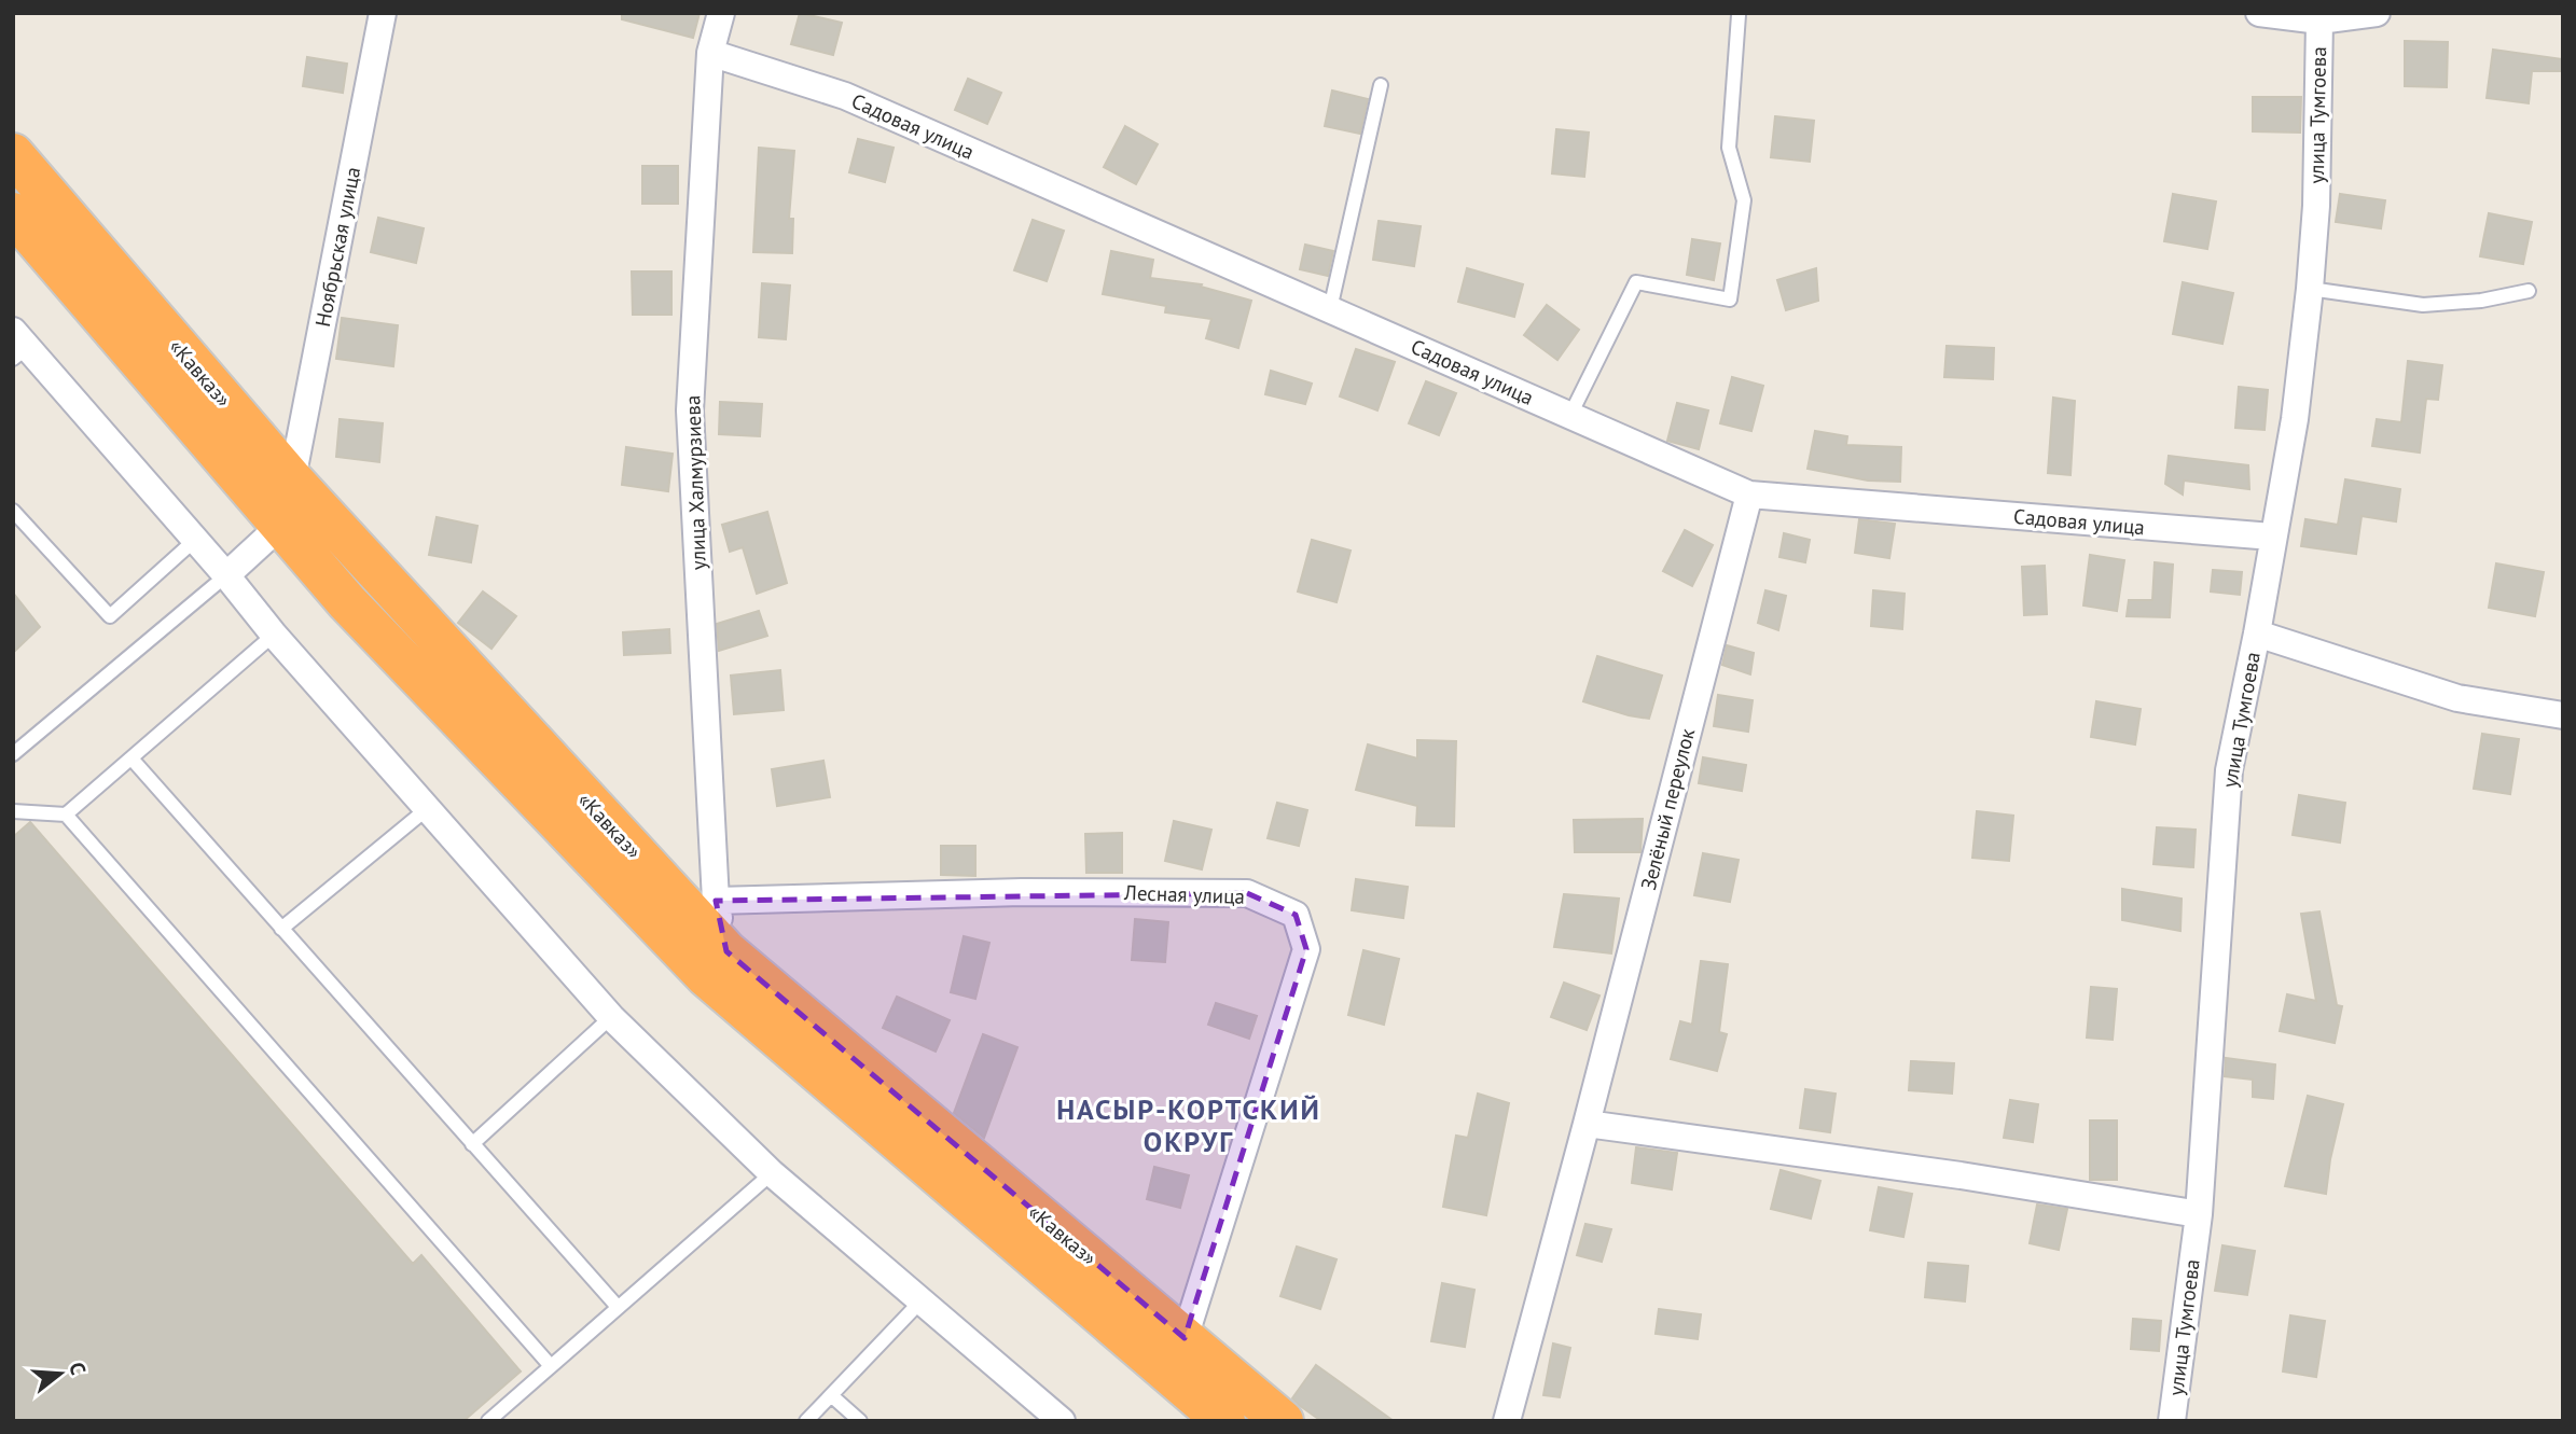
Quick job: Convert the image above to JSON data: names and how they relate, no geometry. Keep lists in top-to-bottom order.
{
  "streets": {
    "highway": ["«Кавказ»"],
    "street": [
      "улица Тумгоева",
      "Садовая улица",
      "Ноябрьская улица",
      "улица Халмурзиева",
      "Зелёный переулок",
      "Лесная улица"
    ]
  },
  "crossings": [
    ["улица Тумгоева", "Садовая улица"],
    ["Садовая улица", "улица Халмурзиева"],
    ["Садовая улица", "Зелёный переулок"],
    ["Ноябрьская улица", "«Кавказ»"],
    ["«Кавказ»", "улица Халмурзиева"],
    ["«Кавказ»", "Лесная улица"],
    ["улица Халмурзиева", "Лесная улица"]
  ],
  "districts": ["НАСЫР-КОРТСКИЙ ОКРУГ"],
  "north": "right"
}
